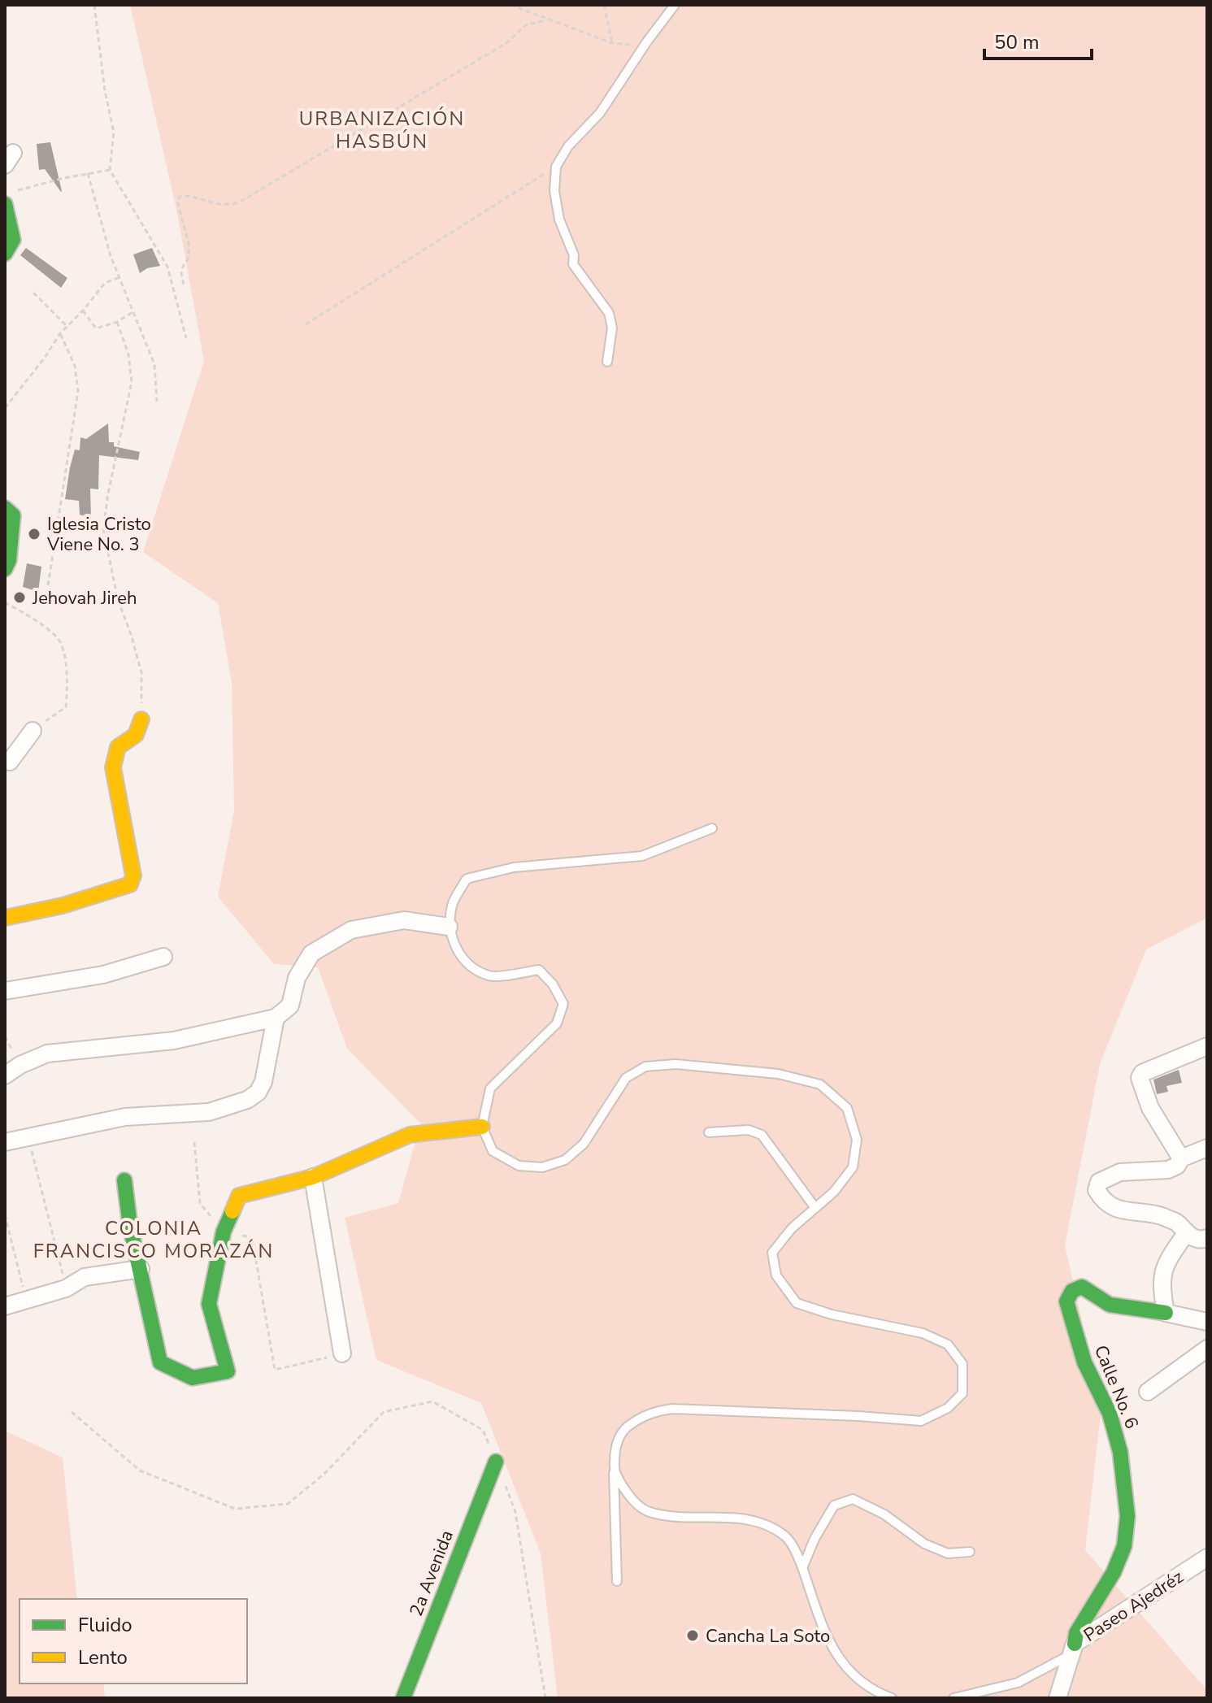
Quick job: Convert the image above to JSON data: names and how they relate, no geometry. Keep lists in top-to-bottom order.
{
  "streets": {
    "street": ["Calle No. 6", "2a Avenida", "Paseo Ajedréz"]
  },
  "crossings": [
    ["Calle No. 6", "Paseo Ajedréz"]
  ],
  "districts": ["URBANIZACIÓN HASBÚN", "COLONIA FRANCISCO MORAZÁN"],
  "places": ["Iglesia Cristo Viene No. 3", "Jehovah Jireh", "Cancha La Soto"],
  "legend": ["Fluido", "Lento"],
  "scale_bar": "50 m"
}
